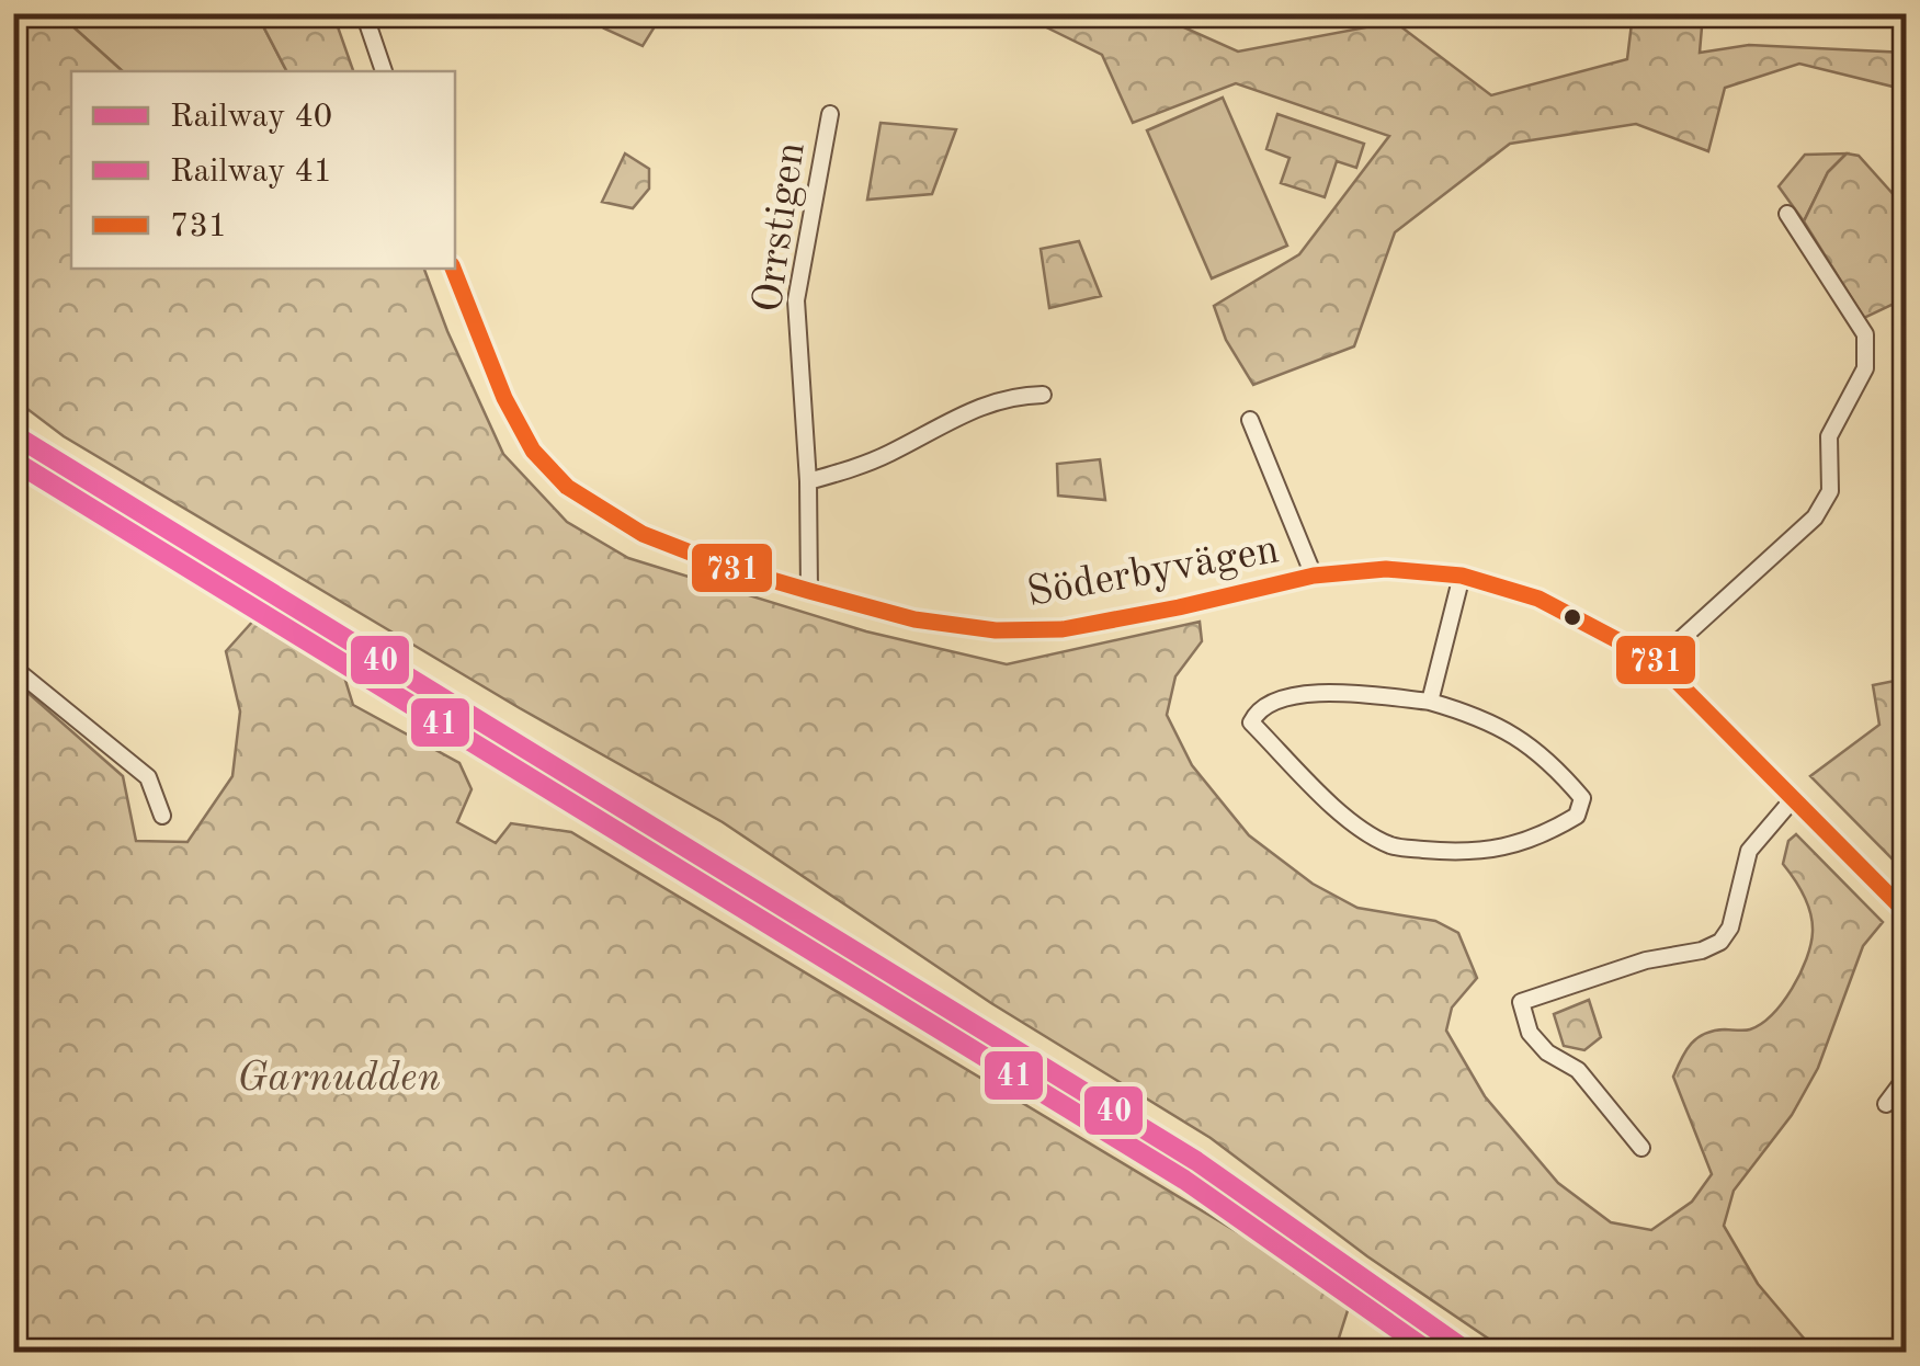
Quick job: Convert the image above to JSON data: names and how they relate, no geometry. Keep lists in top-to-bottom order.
{
  "streets": {
    "street": ["Orrstigen", "Söderbyvägen"]
  },
  "crossings": [
    ["Orrstigen", "Söderbyvägen"]
  ],
  "parks": ["Garnudden"],
  "lines": ["transit line 731", "rail line 40", "rail line 41"],
  "legend": ["Railway 40", "Railway 41", "731"]
}
